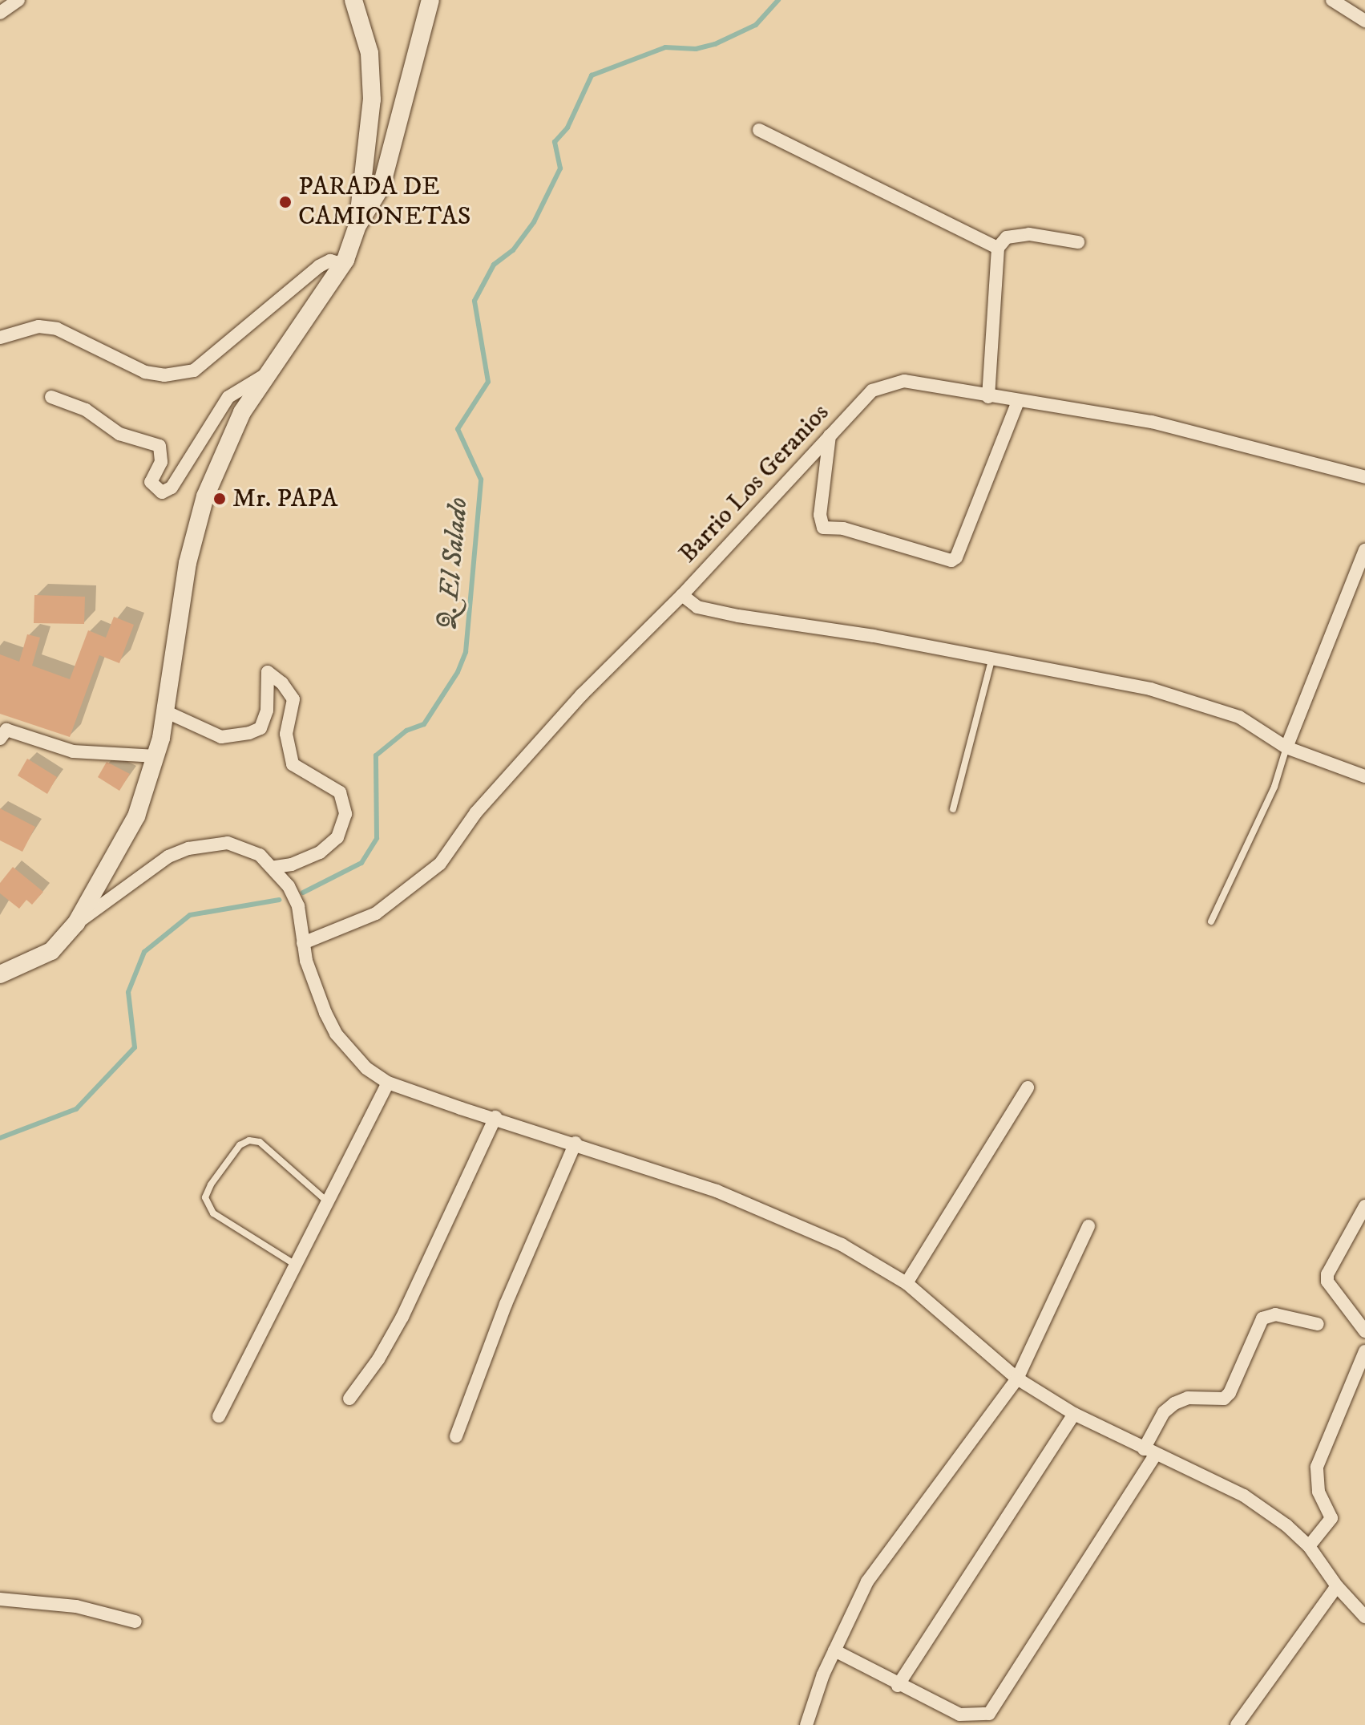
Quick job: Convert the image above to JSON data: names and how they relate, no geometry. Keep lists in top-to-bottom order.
{
  "streets": {
    "street": ["Barrio Los Geranios"]
  },
  "water": ["Q. El Salado"],
  "places": ["PARADA DE CAMIONETAS", "Mr. PAPA"]
}
